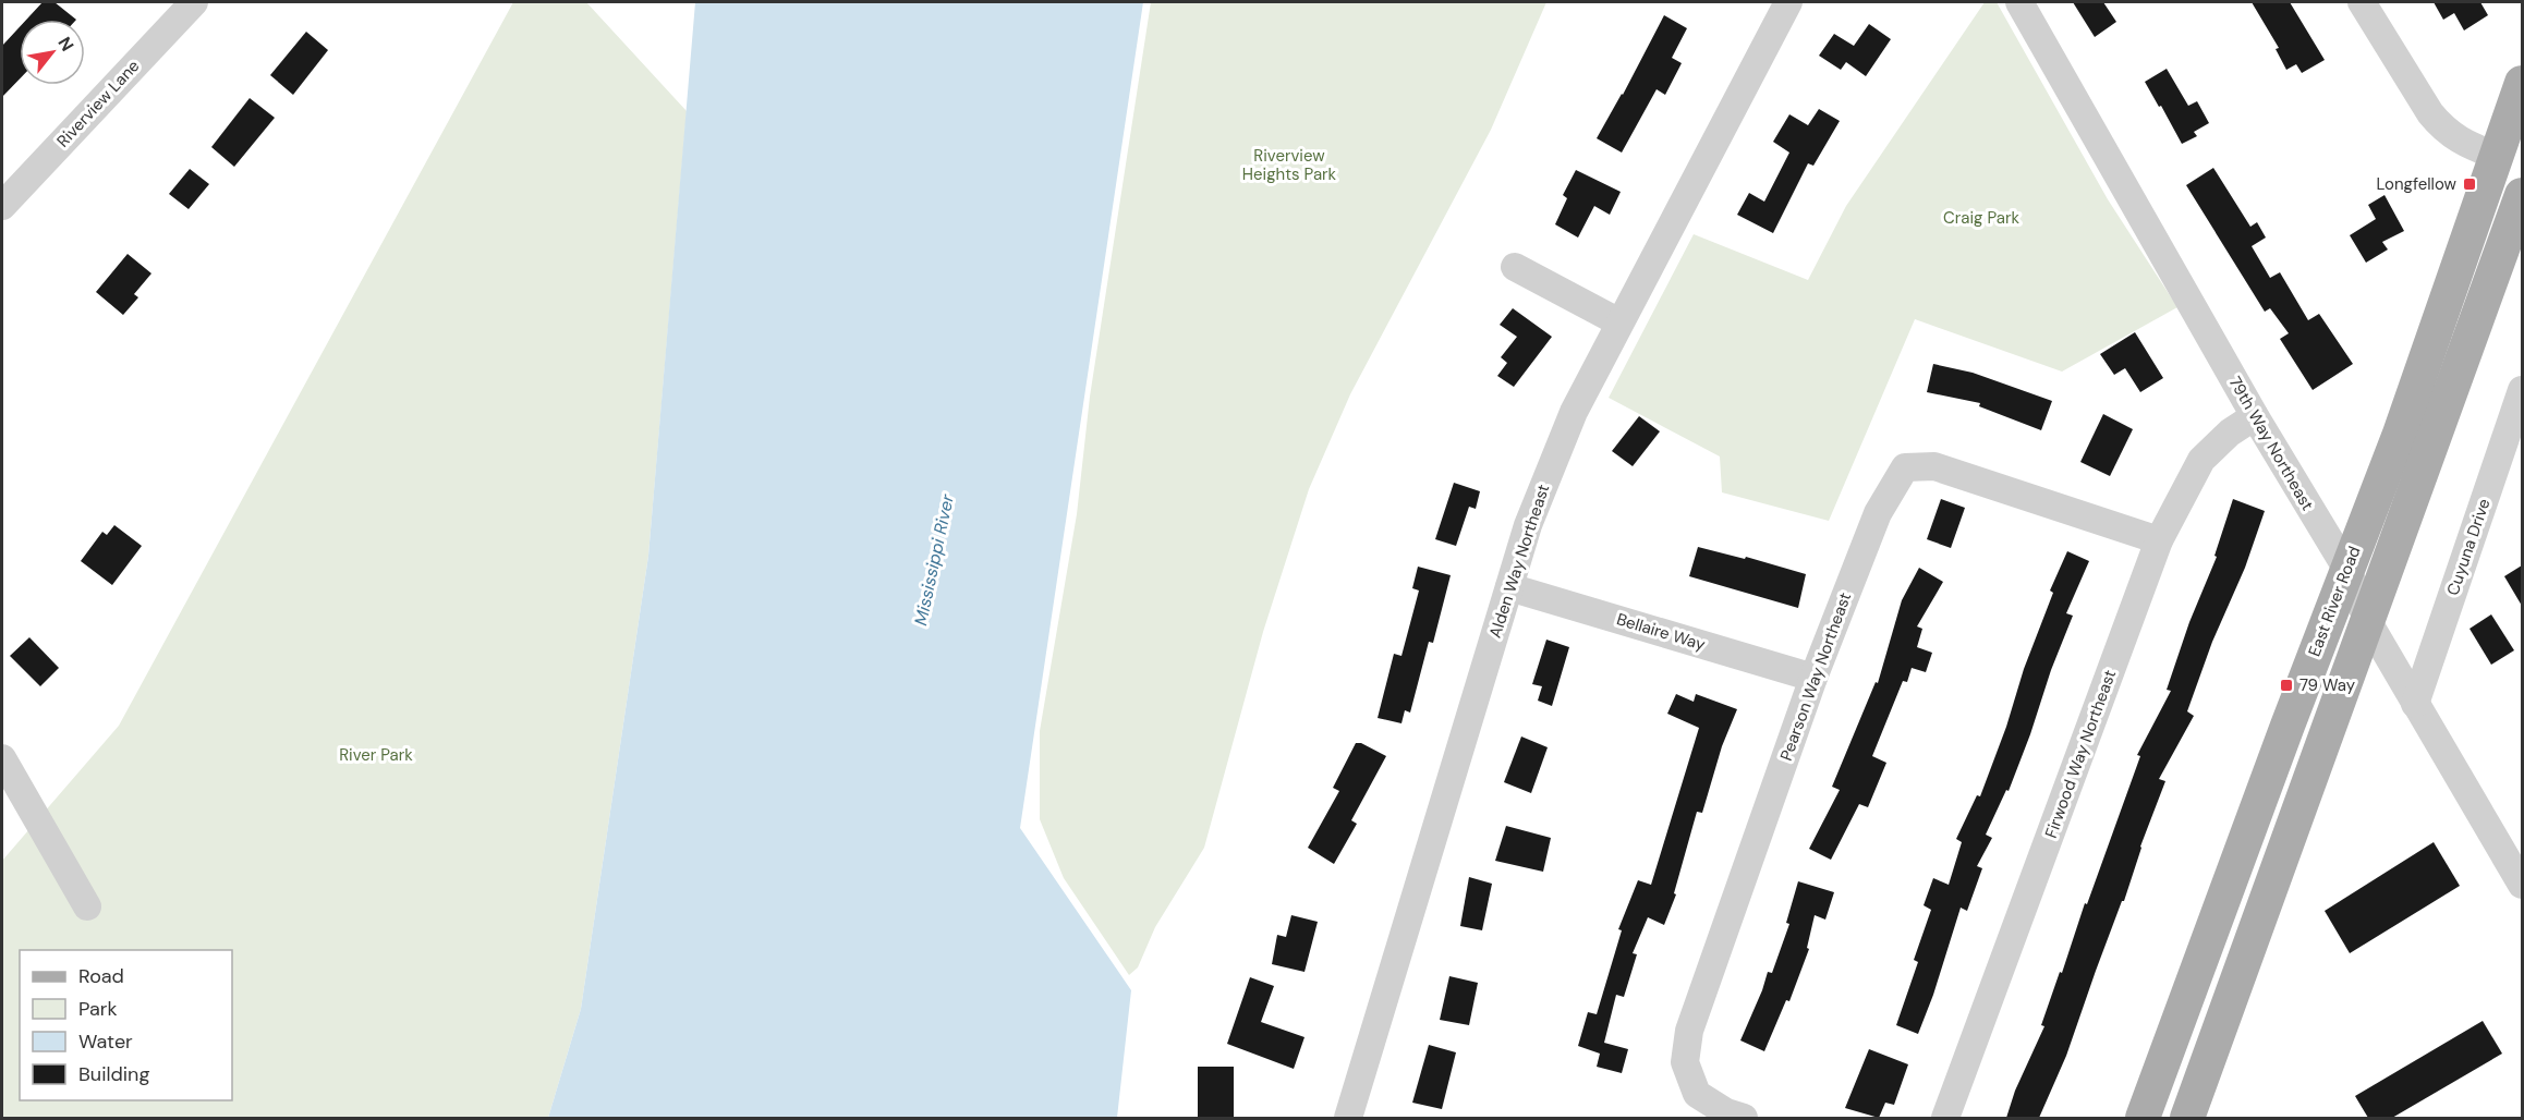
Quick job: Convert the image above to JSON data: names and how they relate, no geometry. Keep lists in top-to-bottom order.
{
  "streets": {
    "main road": ["East River Road"],
    "street": [
      "Riverview Lane",
      "79th Way Northeast",
      "Cuyuna Drive",
      "Alden Way Northeast",
      "Bellaire Way",
      "Pearson Way Northeast",
      "Firwood Way Northeast"
    ]
  },
  "crossings": [
    ["79th Way Northeast", "Cuyuna Drive"],
    ["79th Way Northeast", "East River Road"],
    ["79th Way Northeast", "Firwood Way Northeast"],
    ["Alden Way Northeast", "Bellaire Way"],
    ["Bellaire Way", "Pearson Way Northeast"],
    ["Pearson Way Northeast", "Firwood Way Northeast"]
  ],
  "water": ["Mississippi River"],
  "parks": ["Riverview Heights Park", "Craig Park", "River Park"],
  "places": {
    "transit": ["Longfellow", "79 Way"]
  },
  "legend": [
    "Road",
    "Park",
    "Water",
    "Building"
  ],
  "north": "top right"
}
